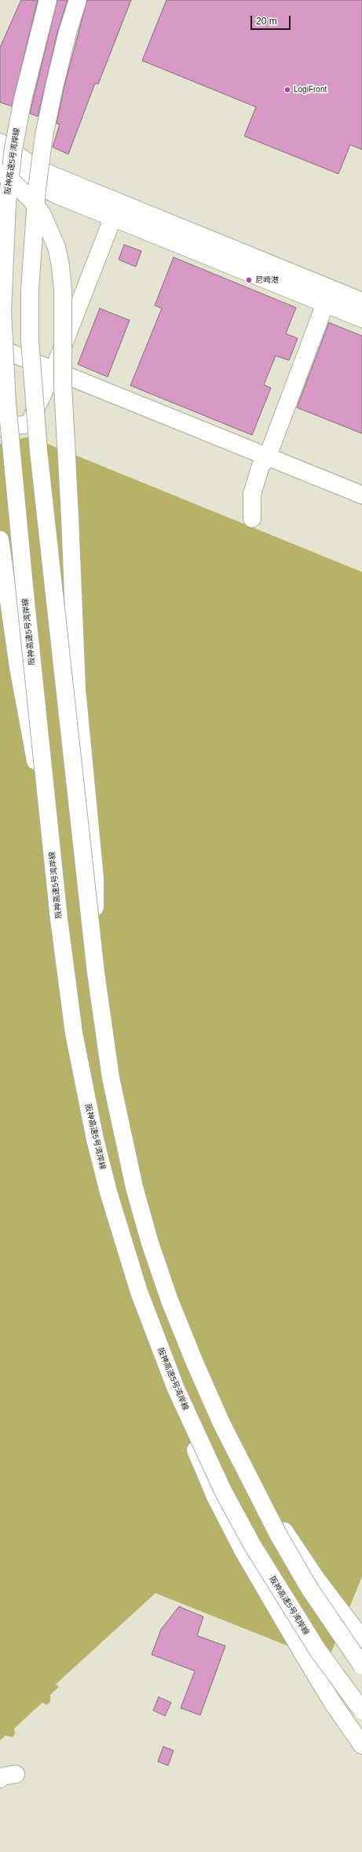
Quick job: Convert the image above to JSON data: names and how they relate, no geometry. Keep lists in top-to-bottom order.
{
  "streets": {
    "main road": ["阪神高速5号湾岸線"]
  },
  "places": ["LogiFront", "尼崎港"],
  "scale_bar": "20 m"
}
